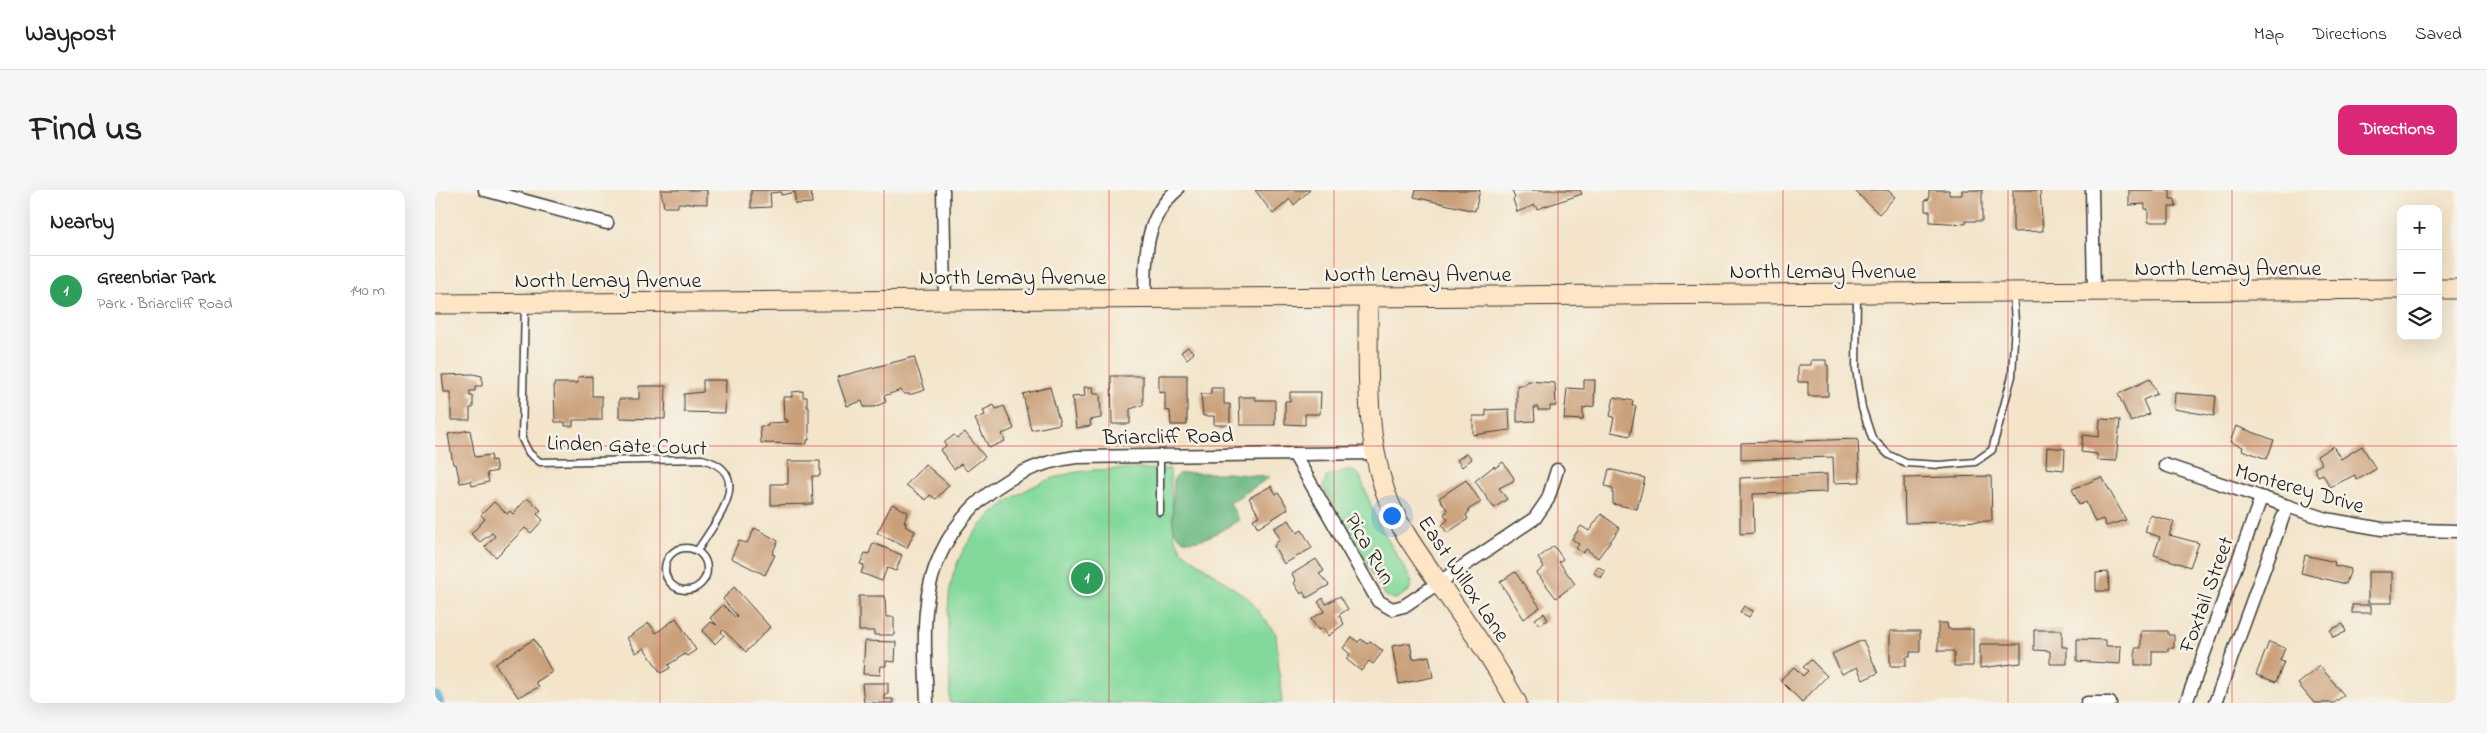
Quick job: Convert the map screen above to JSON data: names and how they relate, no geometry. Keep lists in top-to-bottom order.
{
  "streets": {
    "main road": ["North Lemay Avenue", "East Willox Lane"],
    "street": [
      "Briarcliff Road",
      "Monterey Drive",
      "Pica Run",
      "Foxtail Street"
    ],
    "lane": ["Linden Gate Court"]
  },
  "crossings": [
    ["North Lemay Avenue", "Linden Gate Court"],
    ["North Lemay Avenue", "East Willox Lane"],
    ["Briarcliff Road", "Pica Run"],
    ["Briarcliff Road", "East Willox Lane"],
    ["Monterey Drive", "Foxtail Street"],
    ["Pica Run", "East Willox Lane"]
  ],
  "page": {
    "header": "Waypost",
    "nav": ["Map", "Directions", "Saved"],
    "title": "Find us",
    "buttons": "Directions",
    "heading": "Nearby",
    "map_buttons": ["+", "−"],
    "list": [
      {
        "mark": "1",
        "name": "Greenbriar Park",
        "note": "Park · Briarcliff Road",
        "value": "140 m"
      }
    ],
    "pins": "1"
  }
}
